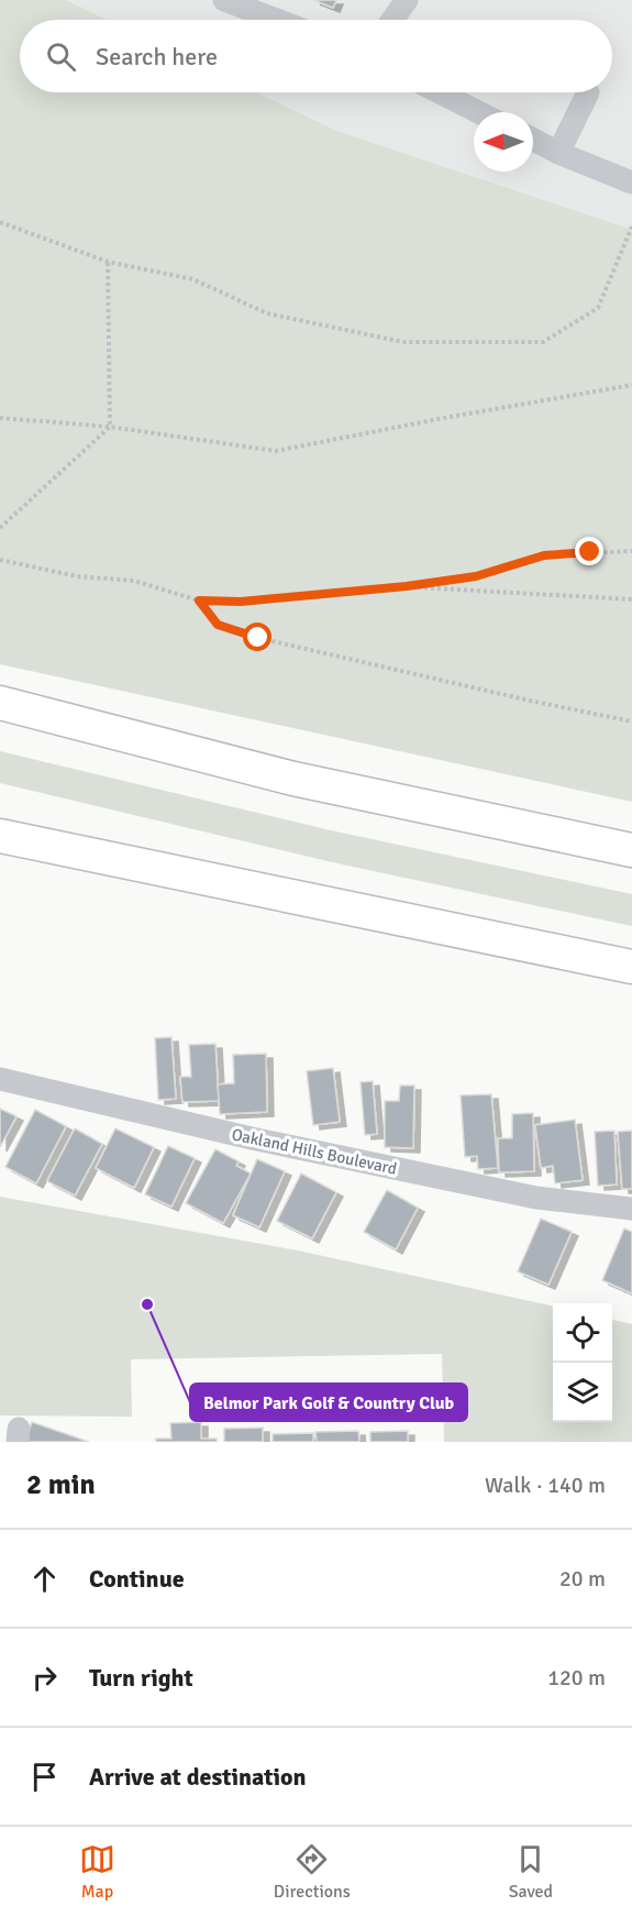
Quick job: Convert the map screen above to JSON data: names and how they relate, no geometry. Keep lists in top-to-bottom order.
{
  "streets": {
    "street": ["Oakland Hills Boulevard"]
  },
  "places": ["Belmor Park Golf & Country Club"],
  "north": "left",
  "page": {
    "search": "Search here",
    "heading": ["2 min", "Walk · 140 m"],
    "list": [
      ["Continue", "20 m"],
      ["Turn right", "120 m"],
      "Arrive at destination"
    ],
    "nav": ["Map", "Directions", "Saved"]
  }
}
